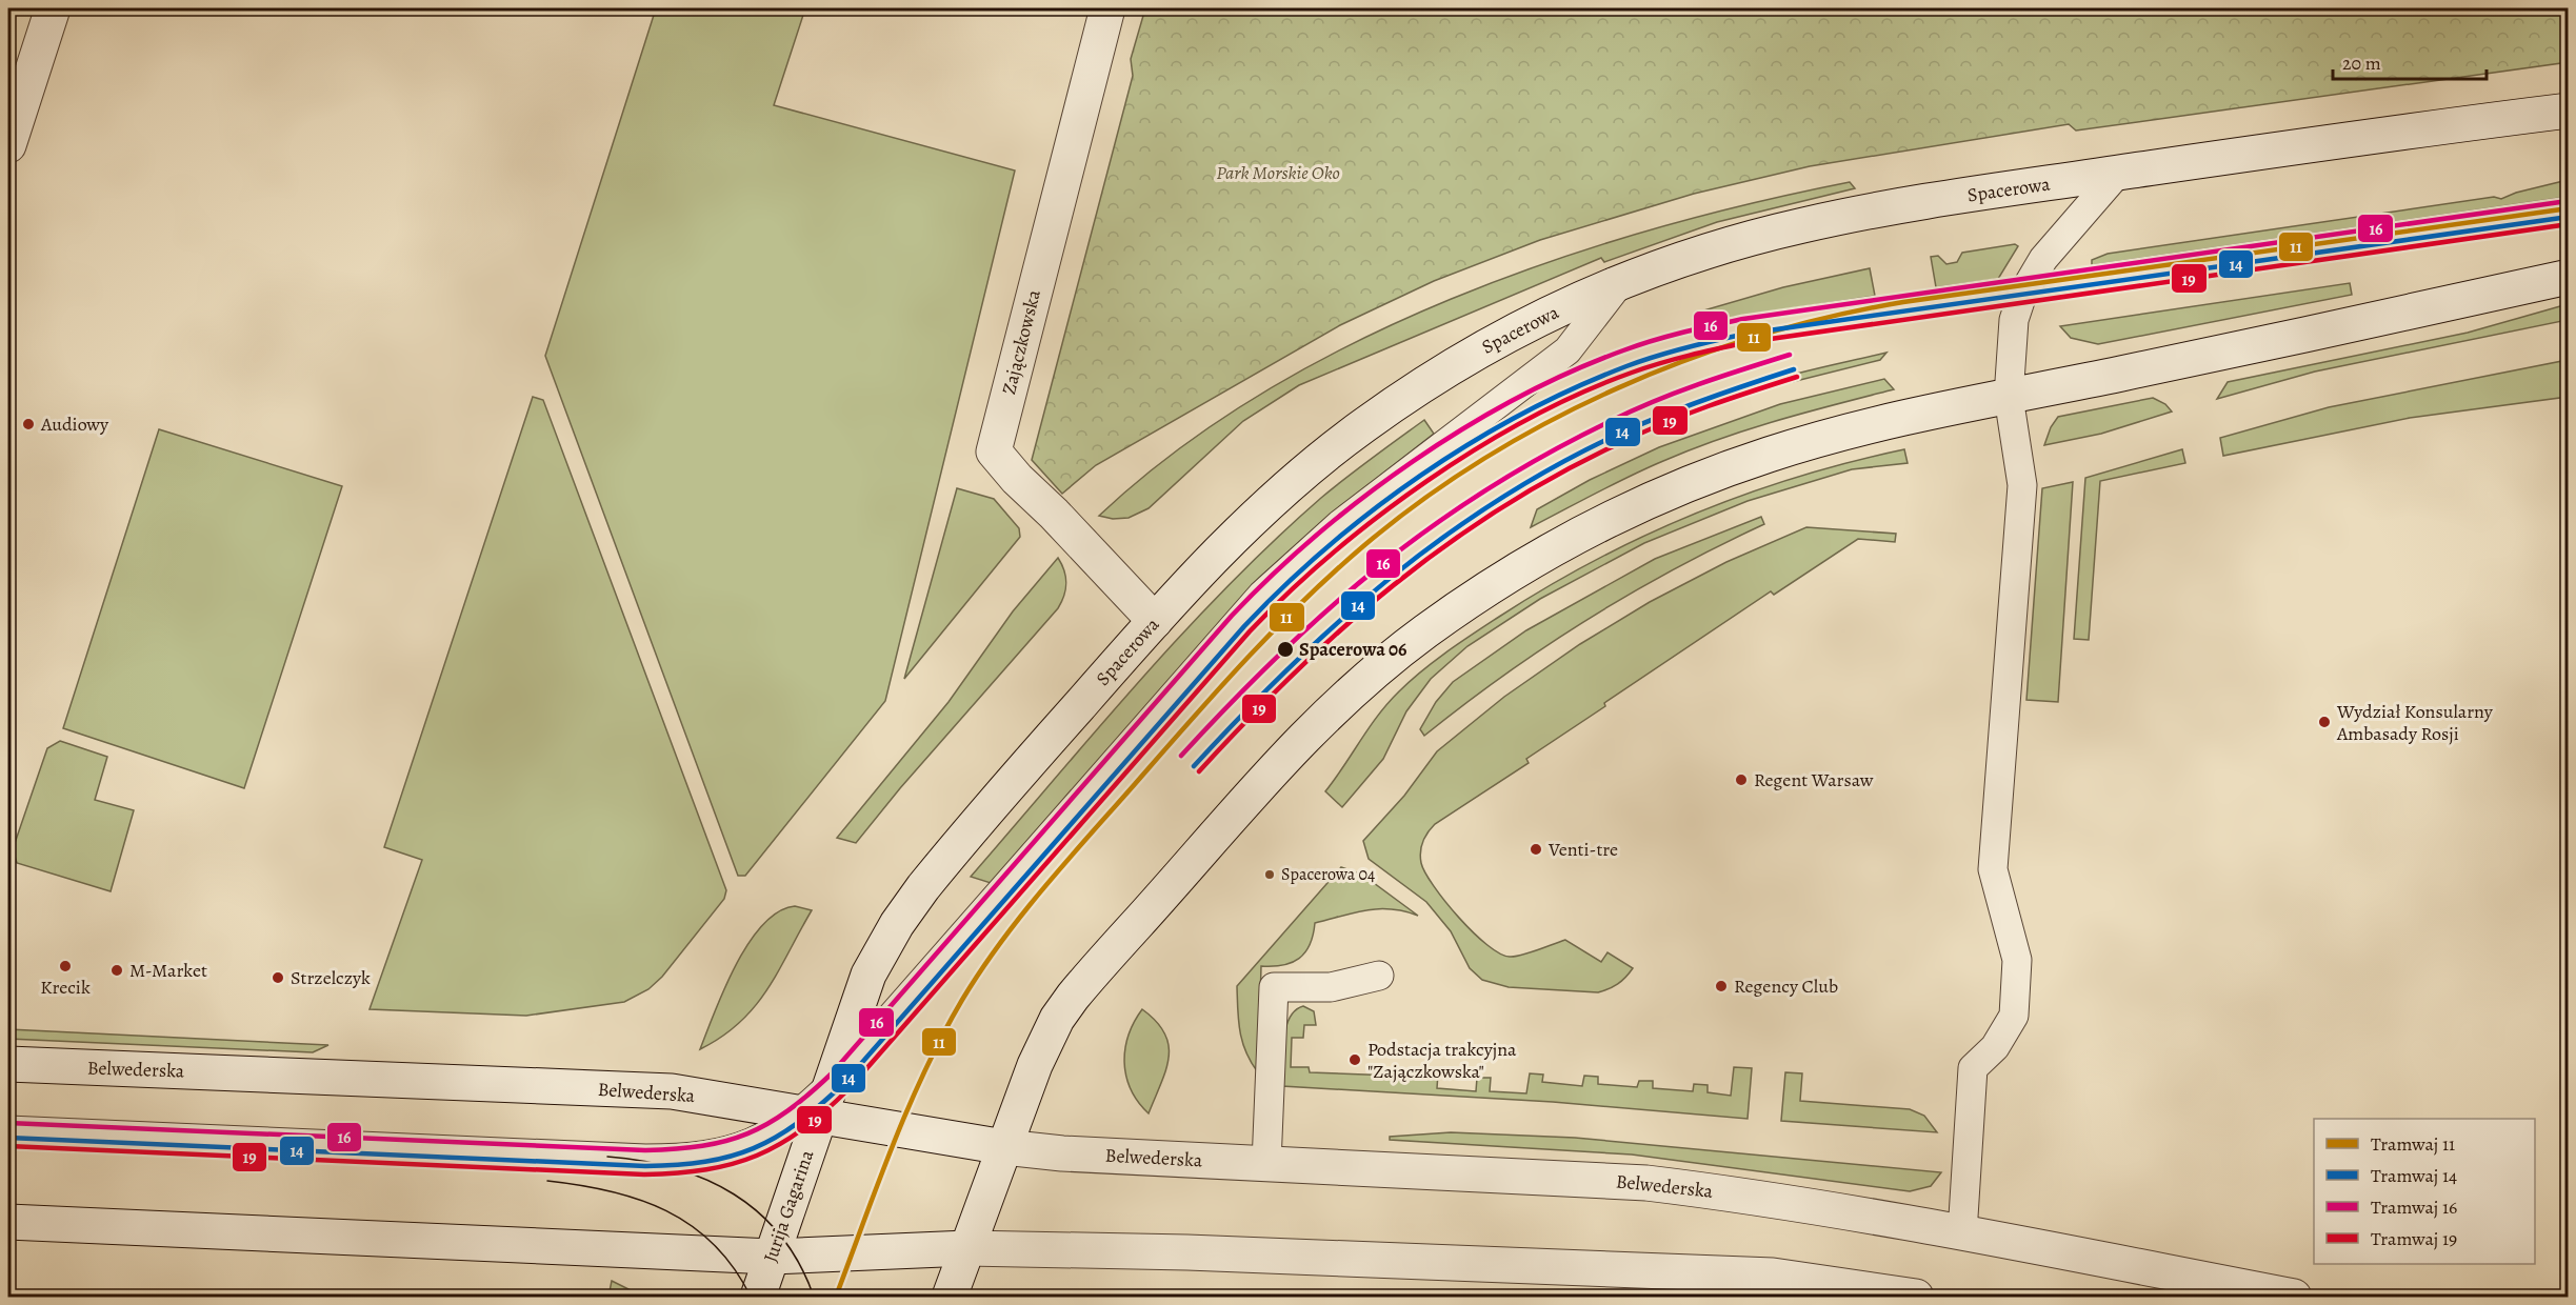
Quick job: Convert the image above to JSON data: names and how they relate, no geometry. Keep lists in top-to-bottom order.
{
  "streets": {
    "main road": [
      "Spacerowa",
      "Zajączkowska",
      "Belwederska",
      "Jurija Gagarina"
    ]
  },
  "crossings": [
    ["Spacerowa", "Zajączkowska"],
    ["Spacerowa", "Belwederska"],
    ["Spacerowa", "Jurija Gagarina"],
    ["Belwederska", "Jurija Gagarina"]
  ],
  "parks": ["Park Morskie Oko"],
  "places": [
    "Audiowy",
    "Spacerowa 06",
    "Wydział Konsularny Ambasady Rosji",
    "Regent Warsaw",
    "Venti-tre",
    "Spacerowa 04",
    "Krecik",
    "M-Market",
    "Strzelczyk",
    "Regency Club",
    "Podstacja trakcyjna \"Zajączkowska\""
  ],
  "lines": [
    "tram line 16",
    "tram line 11",
    "tram line 14",
    "tram line 19"
  ],
  "legend": [
    "Tramwaj 11",
    "Tramwaj 14",
    "Tramwaj 16",
    "Tramwaj 19"
  ],
  "scale_bar": "20 m"
}
